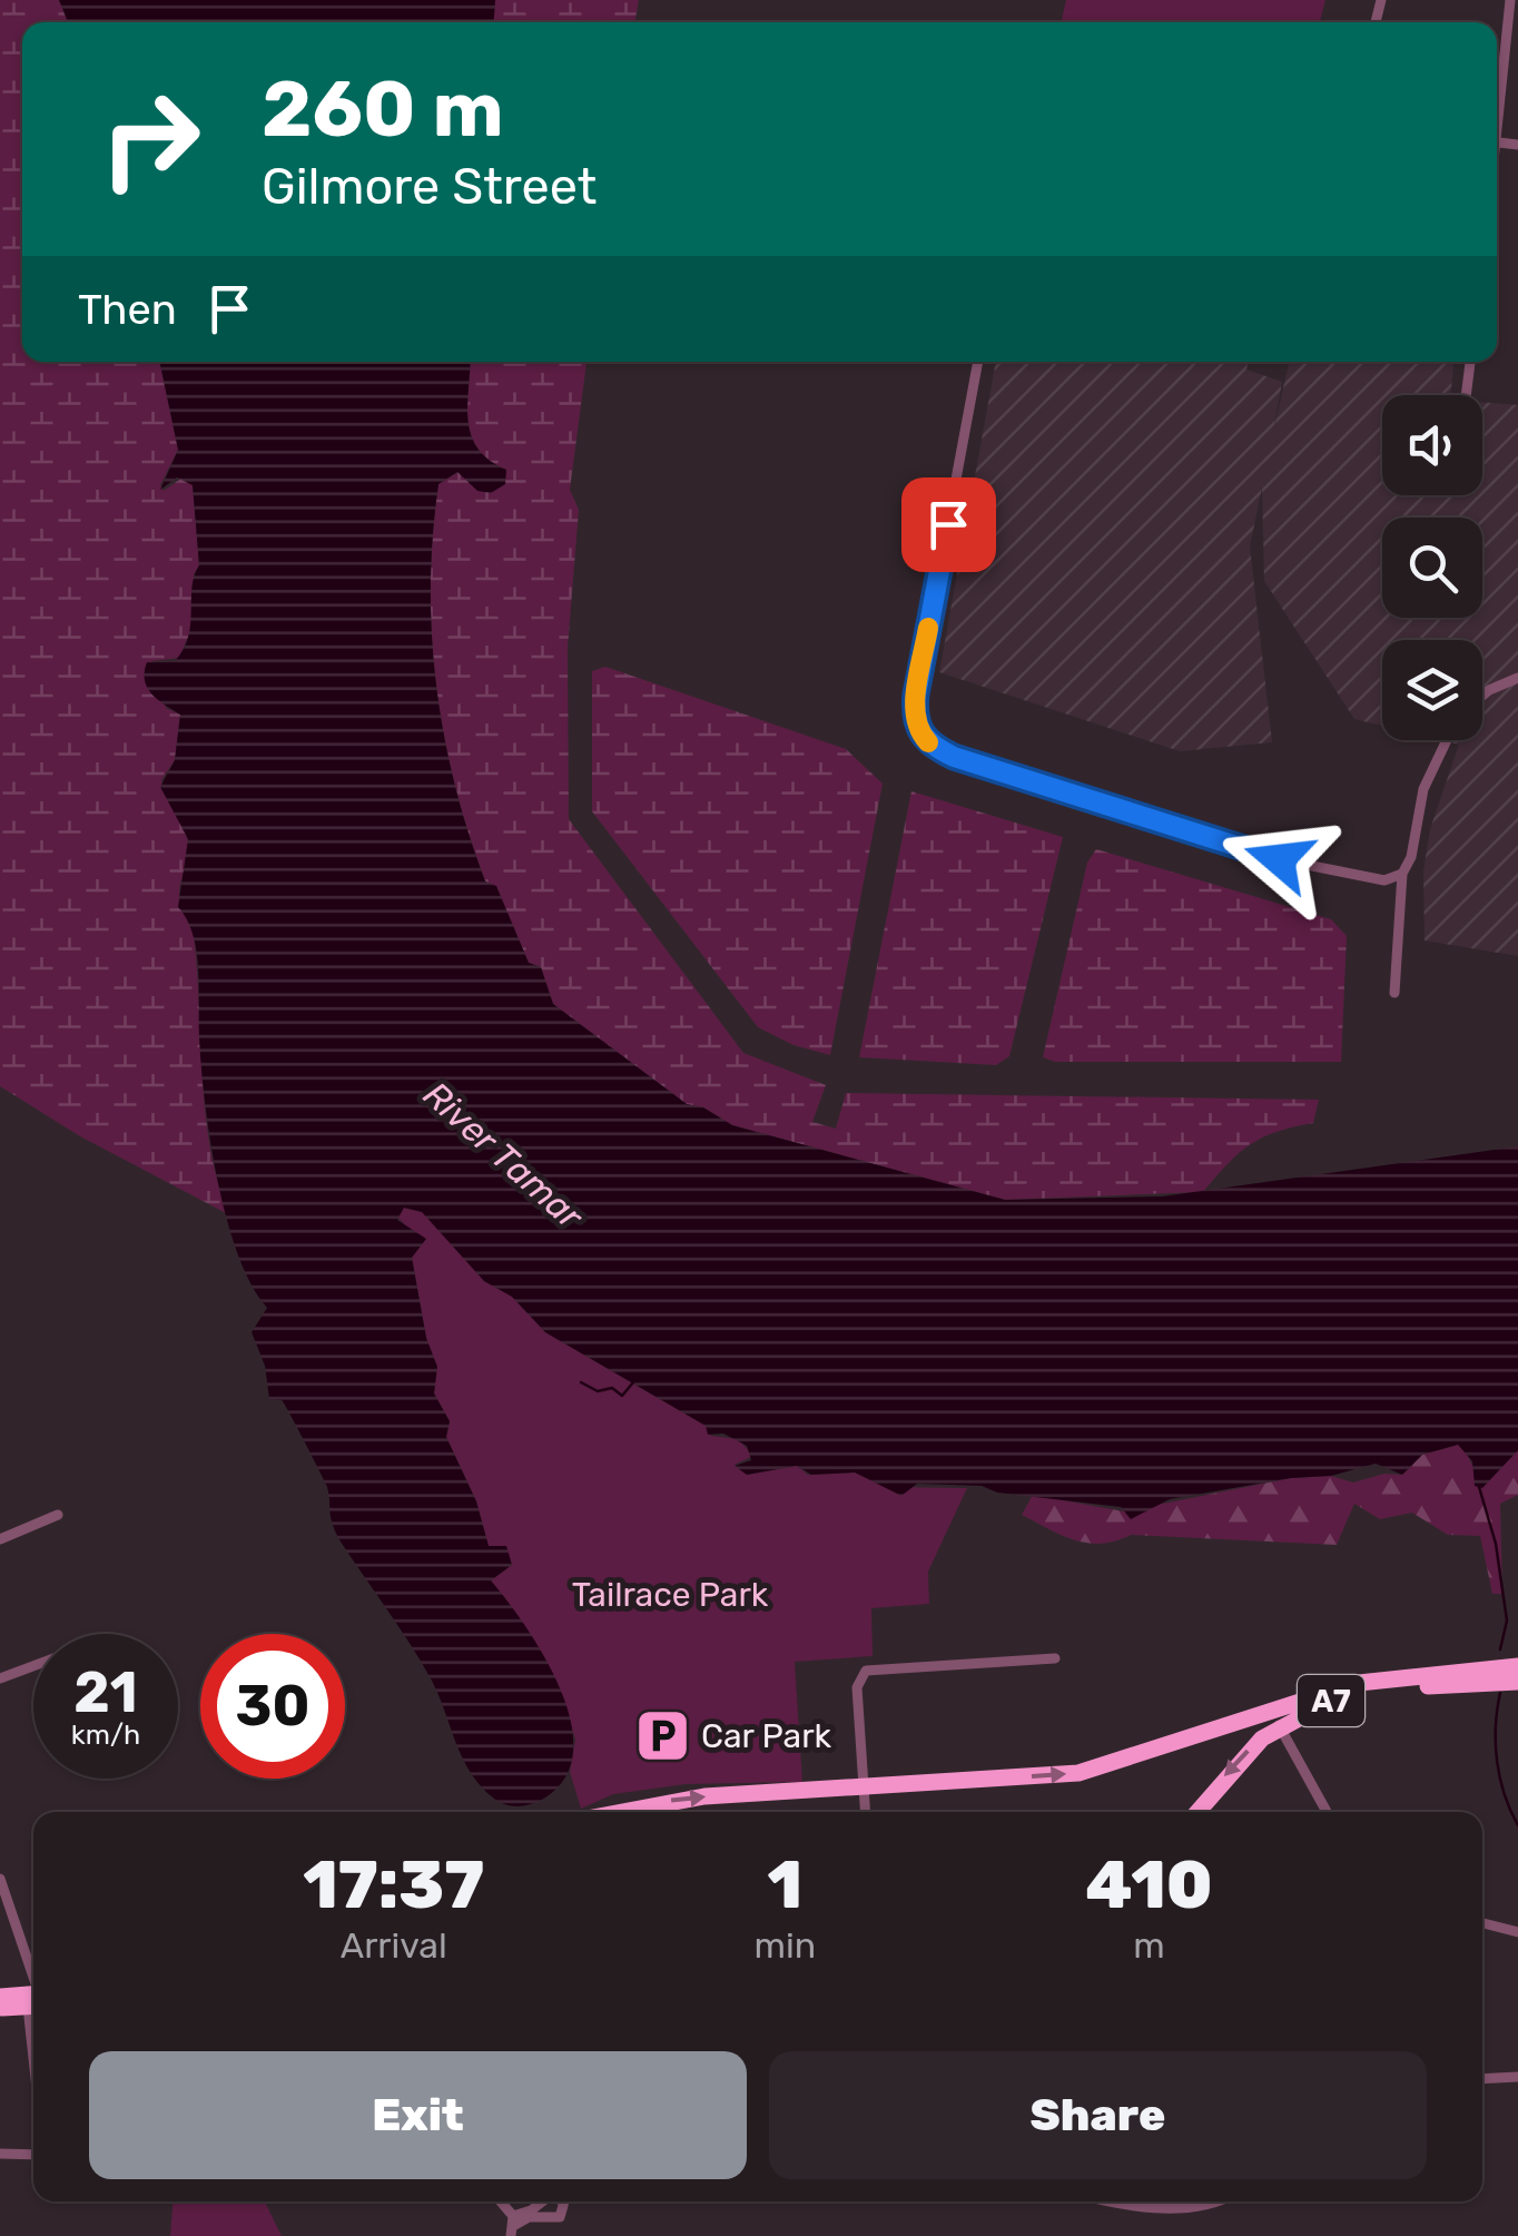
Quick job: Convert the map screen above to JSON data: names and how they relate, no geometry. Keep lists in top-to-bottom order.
{
  "streets": {
    "highway": ["A7"]
  },
  "water": ["River Tamar"],
  "parks": ["Tailrace Park"],
  "places": {
    "parking": ["Car Park"]
  },
  "page": {
    "turn": ["260 m", "Gilmore Street"],
    "then": "Then",
    "speed": "21 km/h",
    "limit": "30",
    "eta": [
      "17:37",
      "Arrival",
      "1",
      "min",
      "410",
      "m"
    ],
    "buttons": ["Exit", "Share"]
  }
}
